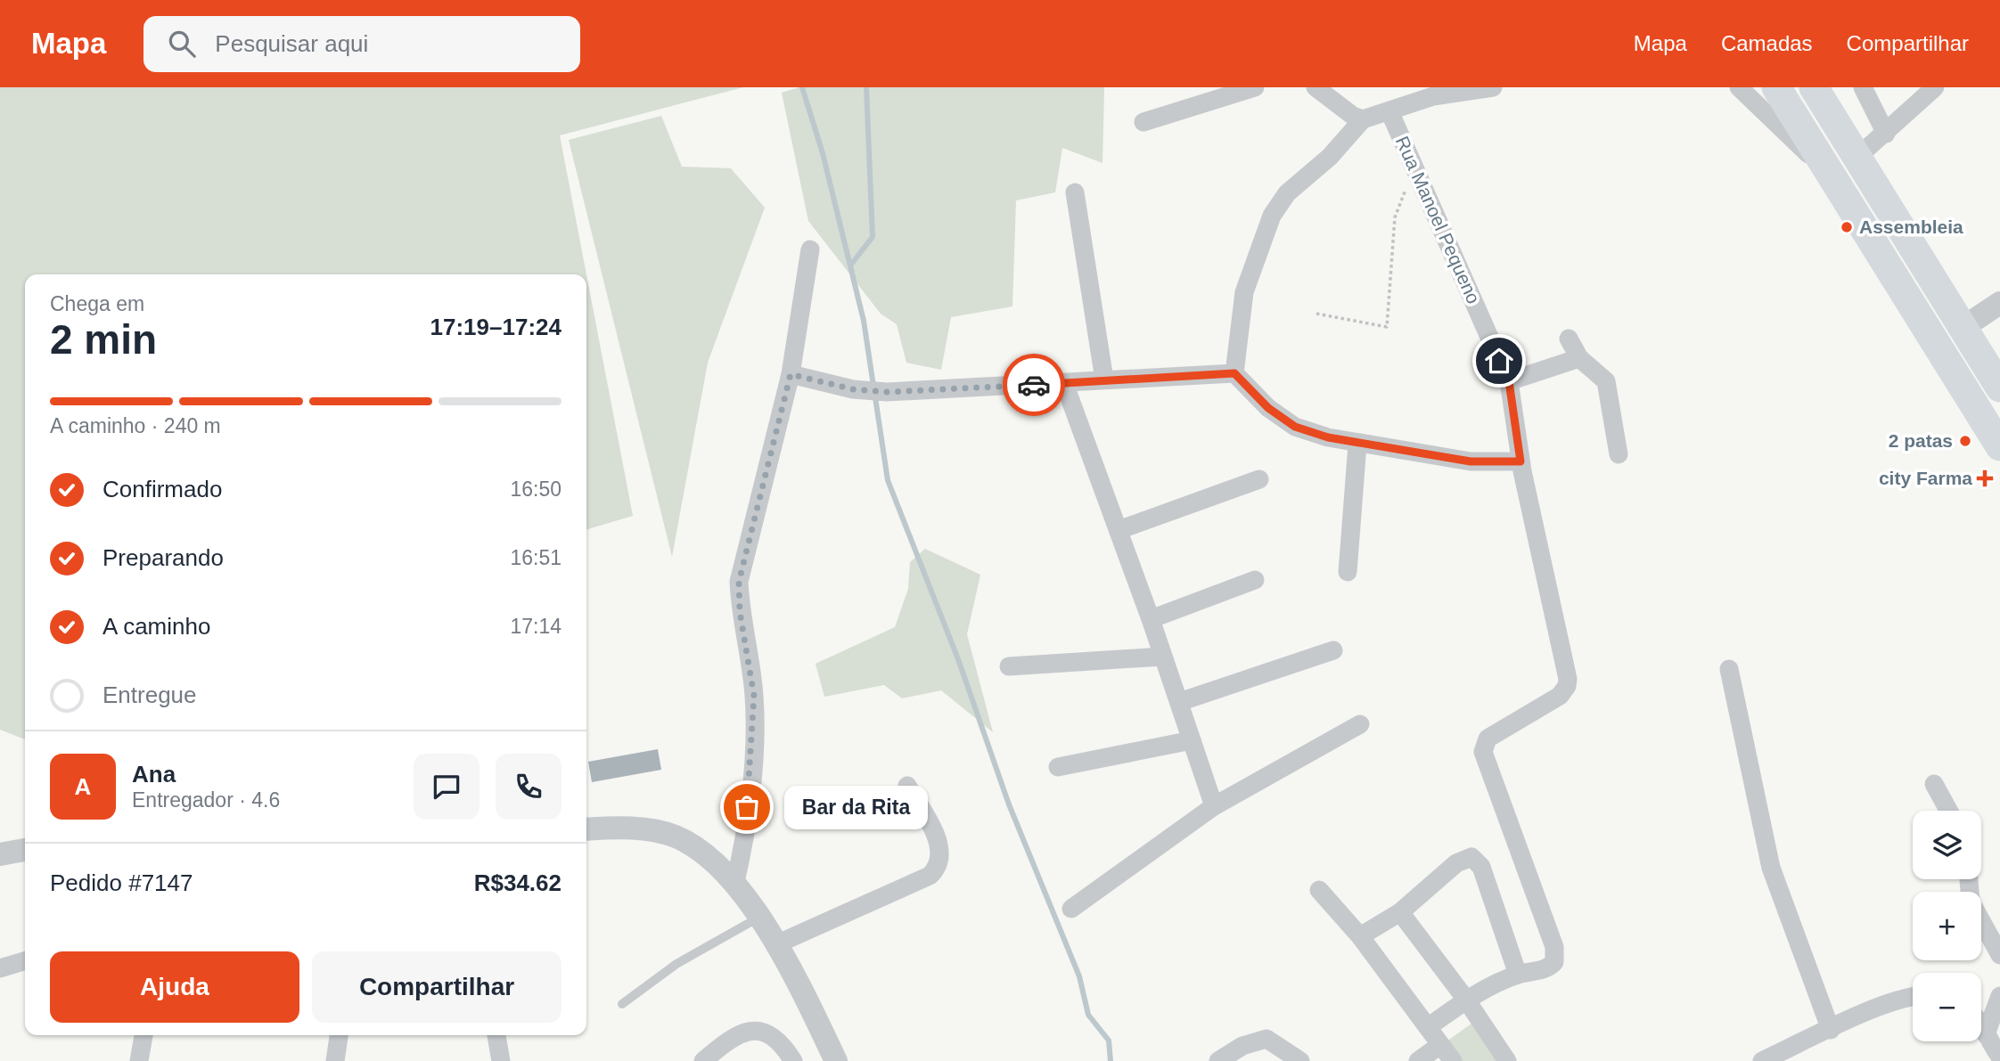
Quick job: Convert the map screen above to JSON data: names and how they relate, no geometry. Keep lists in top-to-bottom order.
{
  "streets": {
    "street": ["Rua Manoel Pequeno"]
  },
  "places": {
    "other": ["Assembleia", "2 patas", "Bar da Rita"],
    "health": ["city Farma"]
  },
  "page": {
    "header": "Mapa",
    "search": "Pesquisar aqui",
    "nav": ["Mapa", "Camadas", "Compartilhar"],
    "heading": ["2 min", "Chega em", "17:19–17:24"],
    "panel": [
      "Ana",
      "Entregador · 4.6",
      "Pedido #7147",
      "R$34.62"
    ],
    "bar": "A caminho · 240 m",
    "list": [
      ["Confirmado", "16:50"],
      ["Preparando", "16:51"],
      ["A caminho", "17:14"],
      "Entregue"
    ],
    "round": "A",
    "bubble": "Bar da Rita",
    "map_buttons": ["+", "−"],
    "buttons": ["Ajuda", "Compartilhar"]
  }
}
